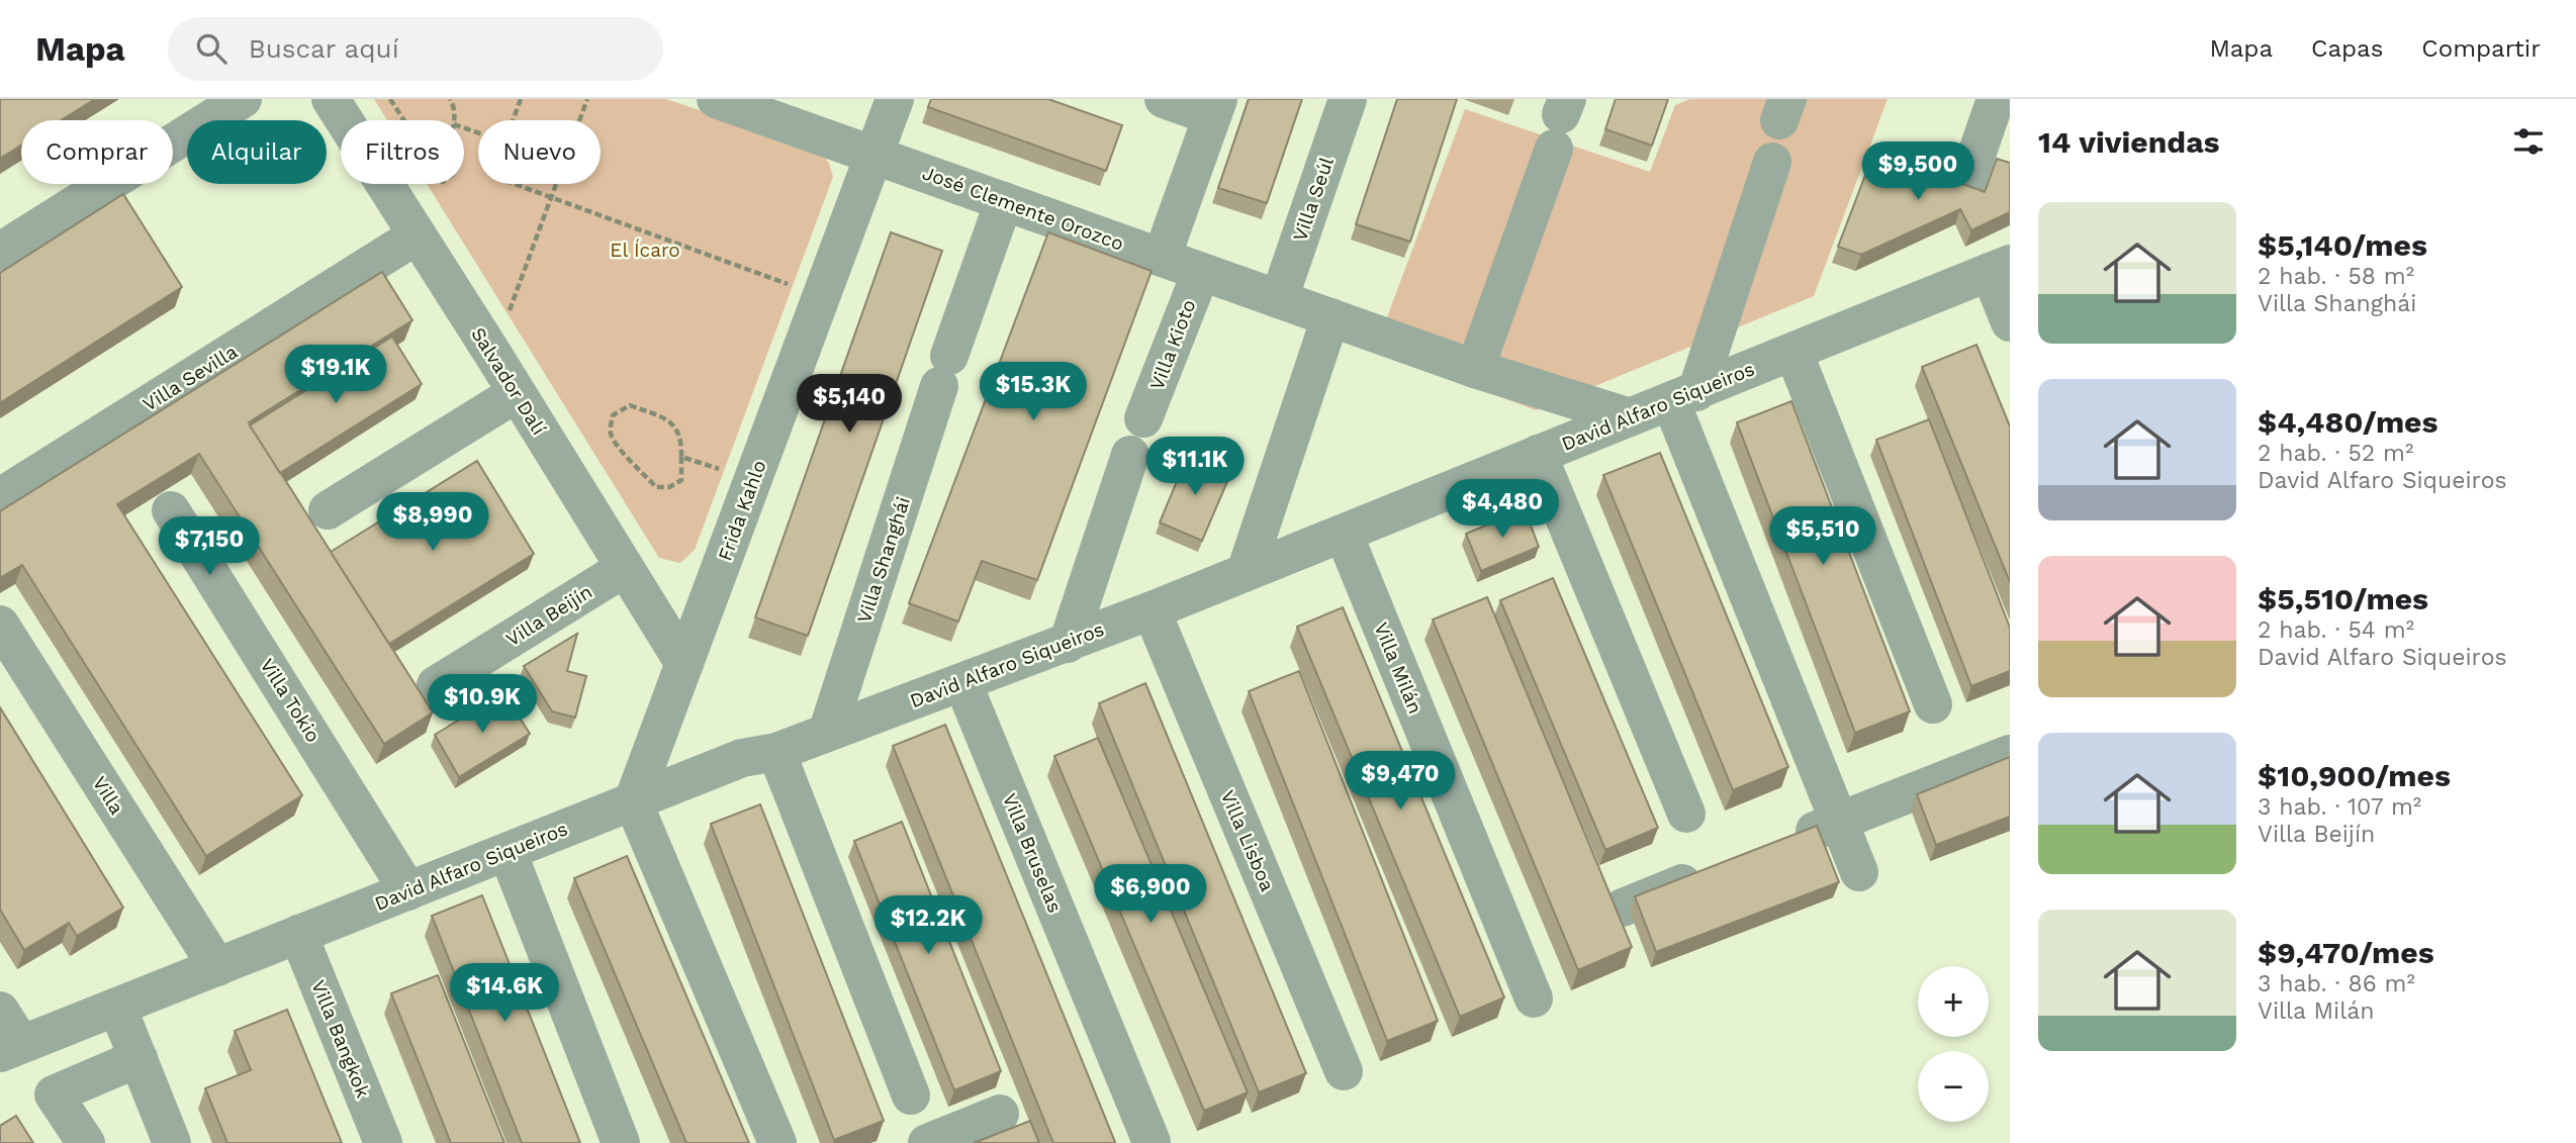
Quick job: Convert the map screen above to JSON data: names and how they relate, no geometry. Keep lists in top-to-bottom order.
{
  "streets": {
    "street": [
      "Villa Seúl",
      "José Clemente Orozco",
      "Villa Kioto",
      "Villa Sevilla",
      "Salvador Dalí",
      "David Alfaro Siqueiros",
      "Frida Kahlo",
      "Villa Shanghái",
      "Villa Beijín",
      "Villa Milán",
      "Villa Tokio",
      "Villa",
      "Villa Lisboa",
      "Villa Bruselas",
      "Villa Bangkok"
    ]
  },
  "crossings": [
    ["Villa Seúl", "José Clemente Orozco"],
    ["José Clemente Orozco", "Villa Kioto"],
    ["José Clemente Orozco", "David Alfaro Siqueiros"],
    ["José Clemente Orozco", "Frida Kahlo"],
    ["José Clemente Orozco", "Villa Shanghái"],
    ["Villa Sevilla", "Salvador Dalí"],
    ["Salvador Dalí", "Frida Kahlo"],
    ["Salvador Dalí", "Villa Beijín"],
    ["David Alfaro Siqueiros", "Frida Kahlo"],
    ["David Alfaro Siqueiros", "Villa Shanghái"],
    ["David Alfaro Siqueiros", "Villa Milán"],
    ["David Alfaro Siqueiros", "Villa Tokio"],
    ["David Alfaro Siqueiros", "Villa"],
    ["David Alfaro Siqueiros", "Villa Lisboa"],
    ["David Alfaro Siqueiros", "Villa Bruselas"],
    ["David Alfaro Siqueiros", "Villa Bangkok"]
  ],
  "parks": ["El Ícaro"],
  "page": {
    "header": "Mapa",
    "search": "Buscar aquí",
    "nav": ["Mapa", "Capas", "Compartir"],
    "heading": "14 viviendas",
    "chip": [
      "Comprar",
      "Alquilar",
      "Filtros",
      "Nuevo"
    ],
    "price": [
      "$9,500",
      "$19.1K",
      "$15.3K",
      "$5,140",
      "$11.1K",
      "$4,480",
      "$8,990",
      "$5,510",
      "$7,150",
      "$10.9K",
      "$9,470",
      "$6,900",
      "$12.2K",
      "$14.6K"
    ],
    "list": [
      {
        "name": "$5,140/mes",
        "note": "2 hab. · 58 m² · Villa Shanghái"
      },
      {
        "name": "$4,480/mes",
        "note": "2 hab. · 52 m² · David Alfaro Siqueiros"
      },
      {
        "name": "$5,510/mes",
        "note": "2 hab. · 54 m² · David Alfaro Siqueiros"
      },
      {
        "name": "$10,900/mes",
        "note": "3 hab. · 107 m² · Villa Beijín"
      },
      {
        "name": "$9,470/mes",
        "note": "3 hab. · 86 m² · Villa Milán"
      }
    ],
    "map_buttons": ["+", "−"]
  }
}
